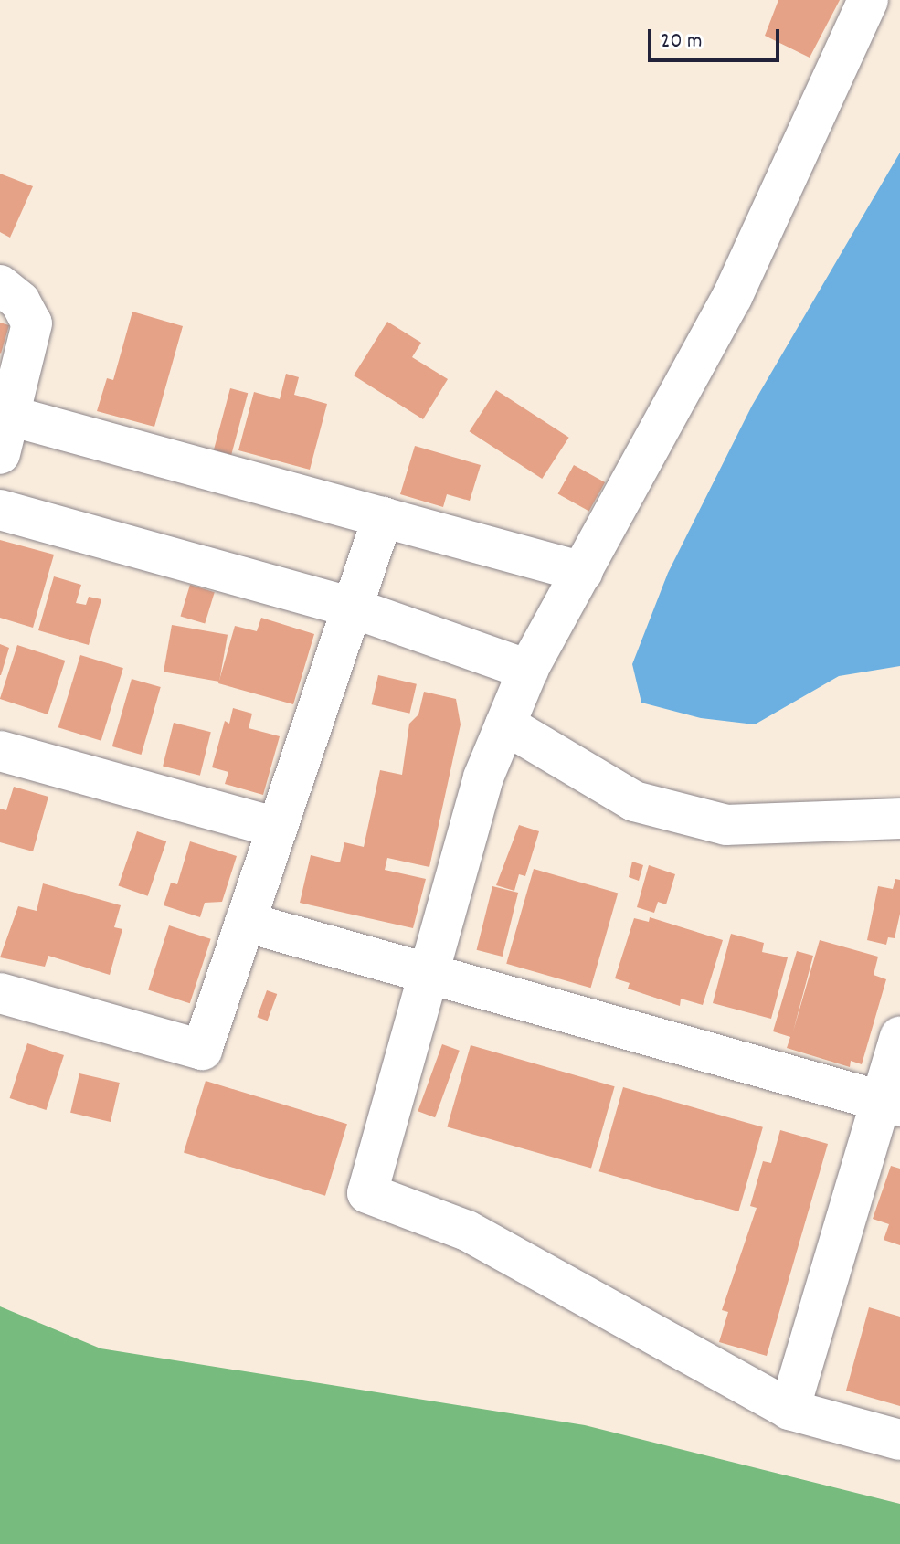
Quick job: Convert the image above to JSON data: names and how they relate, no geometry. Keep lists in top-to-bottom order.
{
  "scale_bar": "20 m"
}
